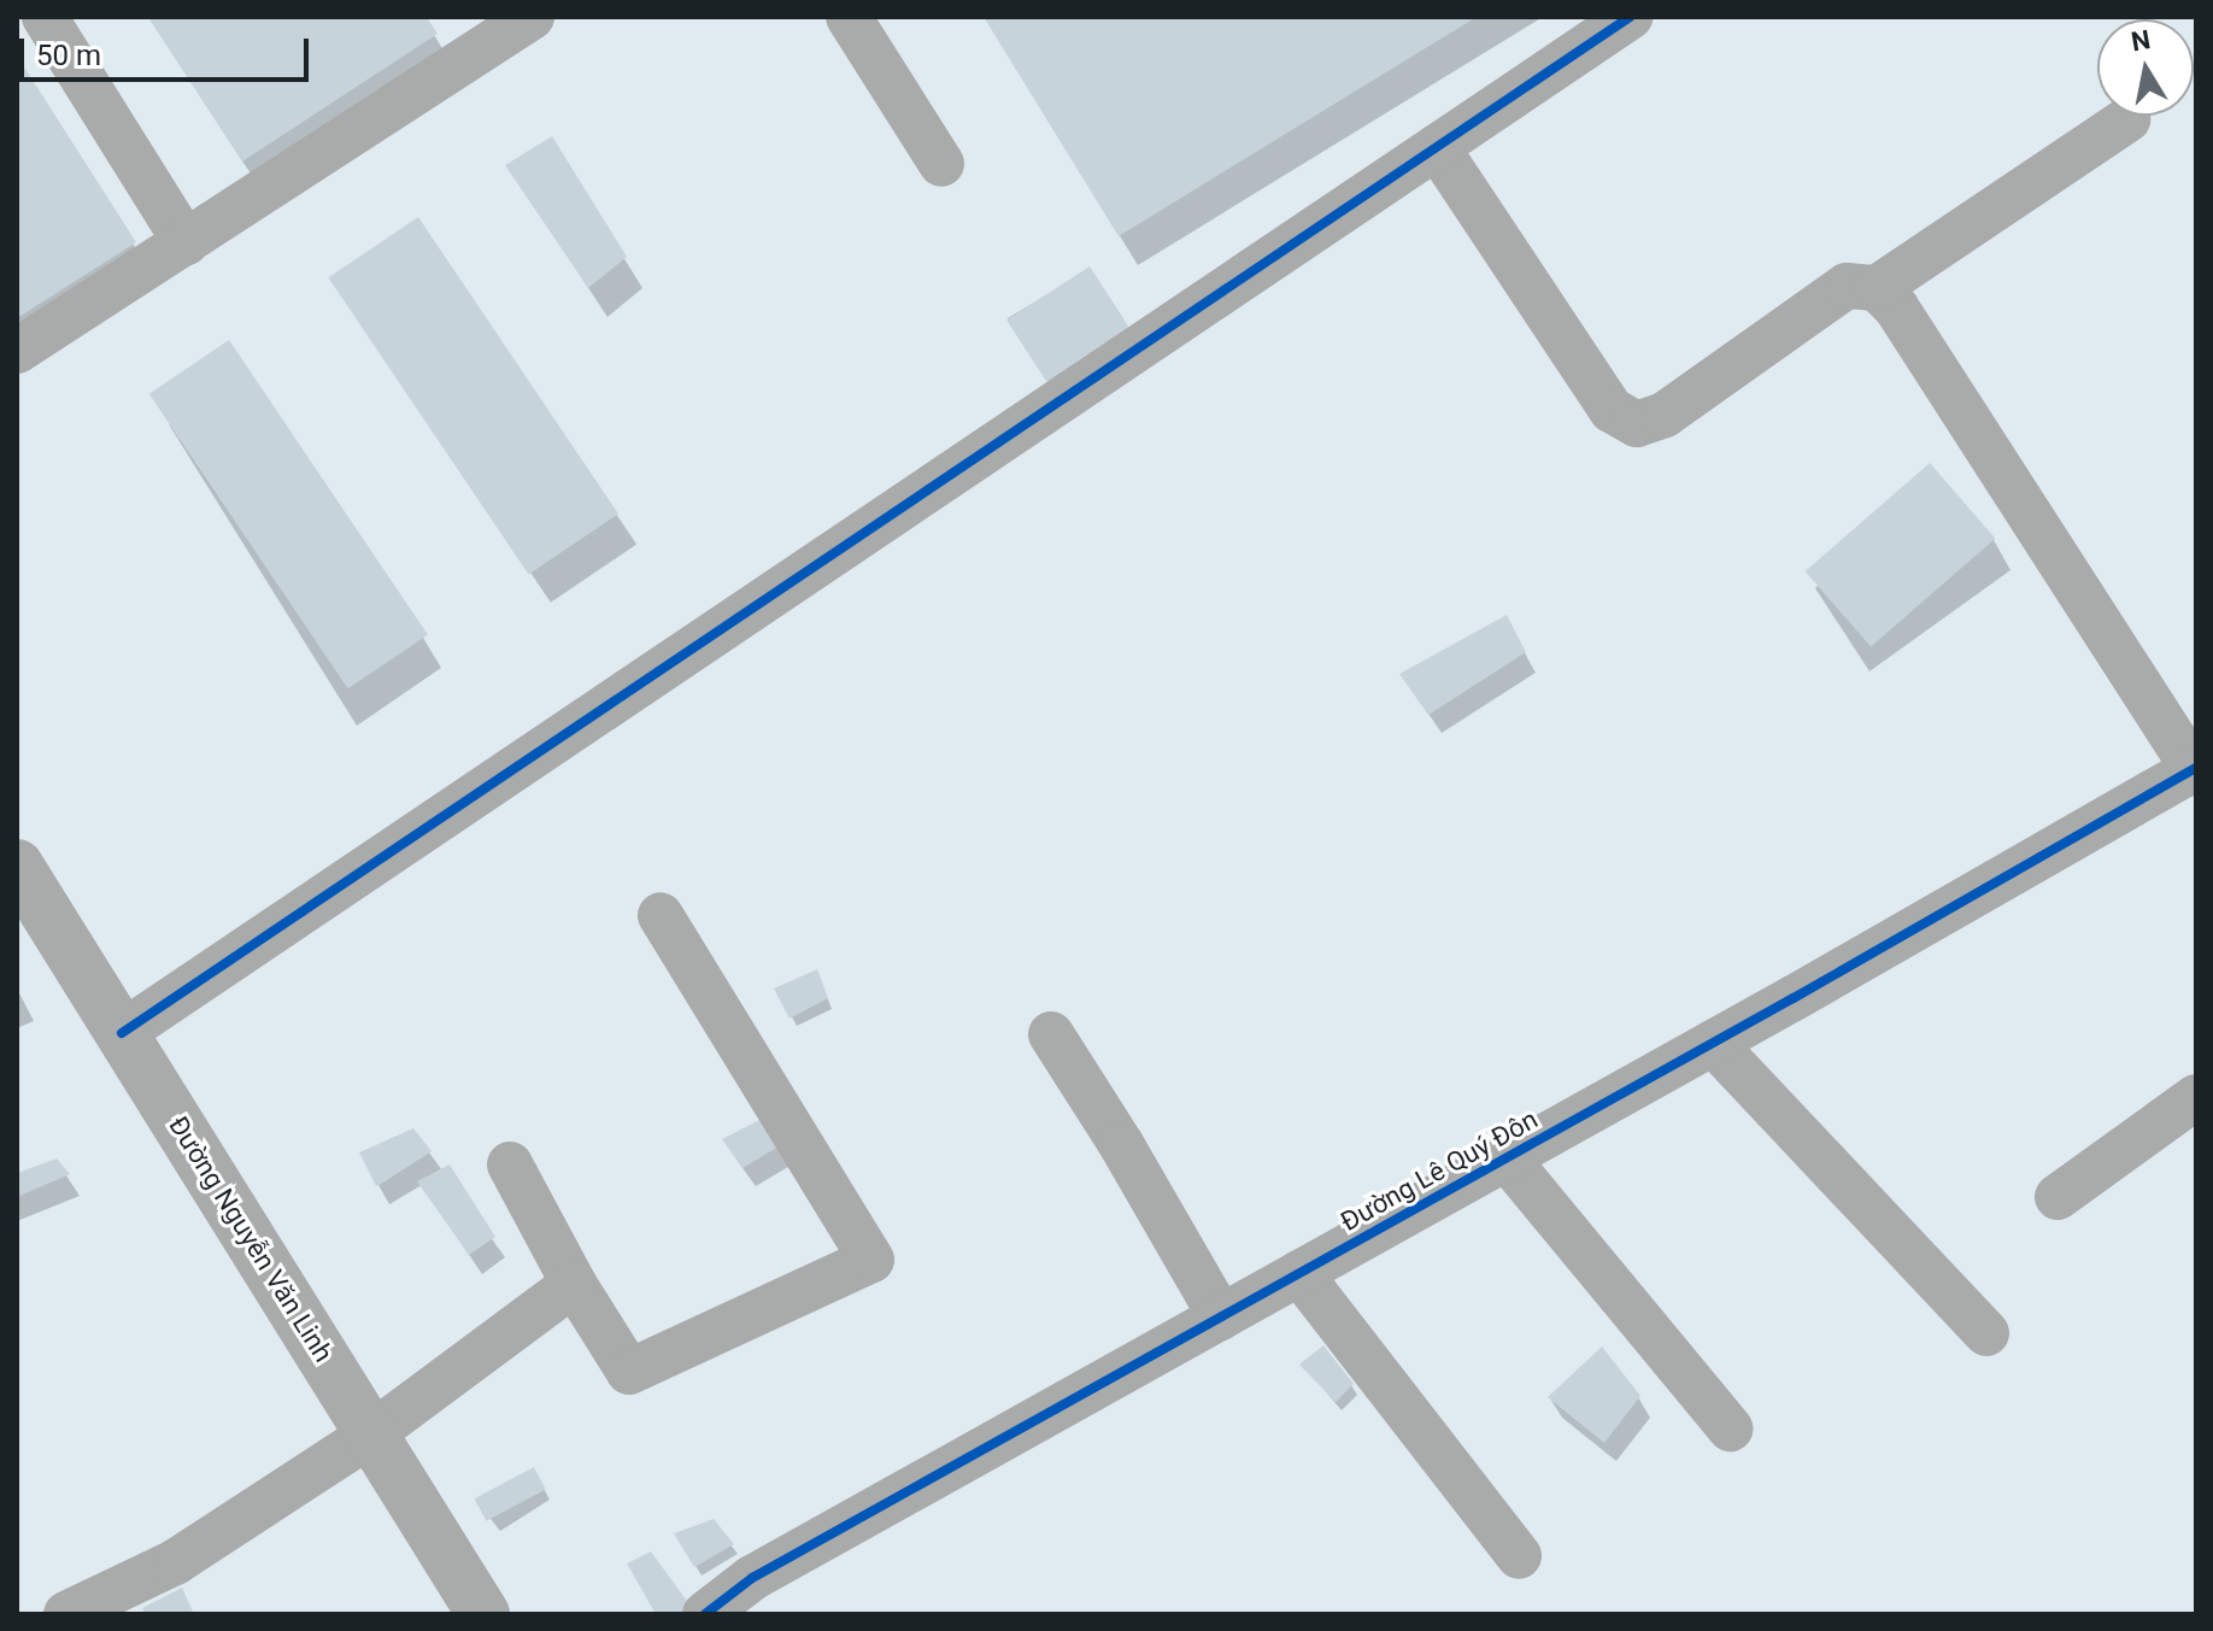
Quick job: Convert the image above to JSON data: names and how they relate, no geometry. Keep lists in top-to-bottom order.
{
  "streets": {
    "street": ["Đường Lê Quý Đôn", "Đường Nguyễn Văn Linh"]
  },
  "scale_bar": "50 m",
  "north": "top"
}
